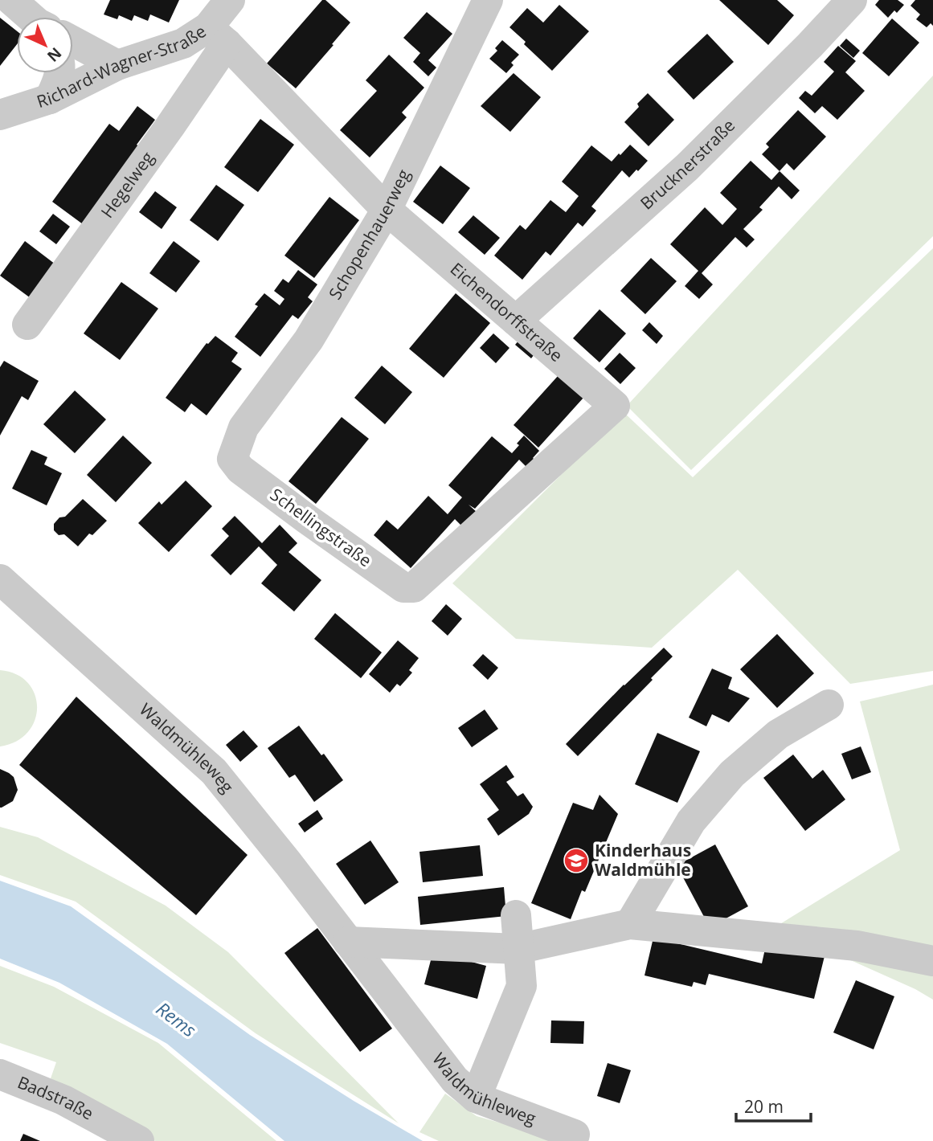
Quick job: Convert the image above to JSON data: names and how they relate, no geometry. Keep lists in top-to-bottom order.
{
  "streets": {
    "street": [
      "Richard-Wagner-Straße",
      "Brucknerstraße",
      "Hegelweg",
      "Schopenhauerweg",
      "Eichendorffstraße",
      "Schellingstraße",
      "Waldmühleweg",
      "Badstraße"
    ]
  },
  "crossings": [
    ["Richard-Wagner-Straße", "Hegelweg"],
    ["Richard-Wagner-Straße", "Eichendorffstraße"],
    ["Brucknerstraße", "Eichendorffstraße"],
    ["Hegelweg", "Eichendorffstraße"],
    ["Schopenhauerweg", "Eichendorffstraße"],
    ["Schopenhauerweg", "Schellingstraße"],
    ["Eichendorffstraße", "Schellingstraße"]
  ],
  "water": ["Rems"],
  "places": {
    "school or university": ["Kinderhaus Waldmühle"]
  },
  "scale_bar": "20 m",
  "north": "bottom right"
}
